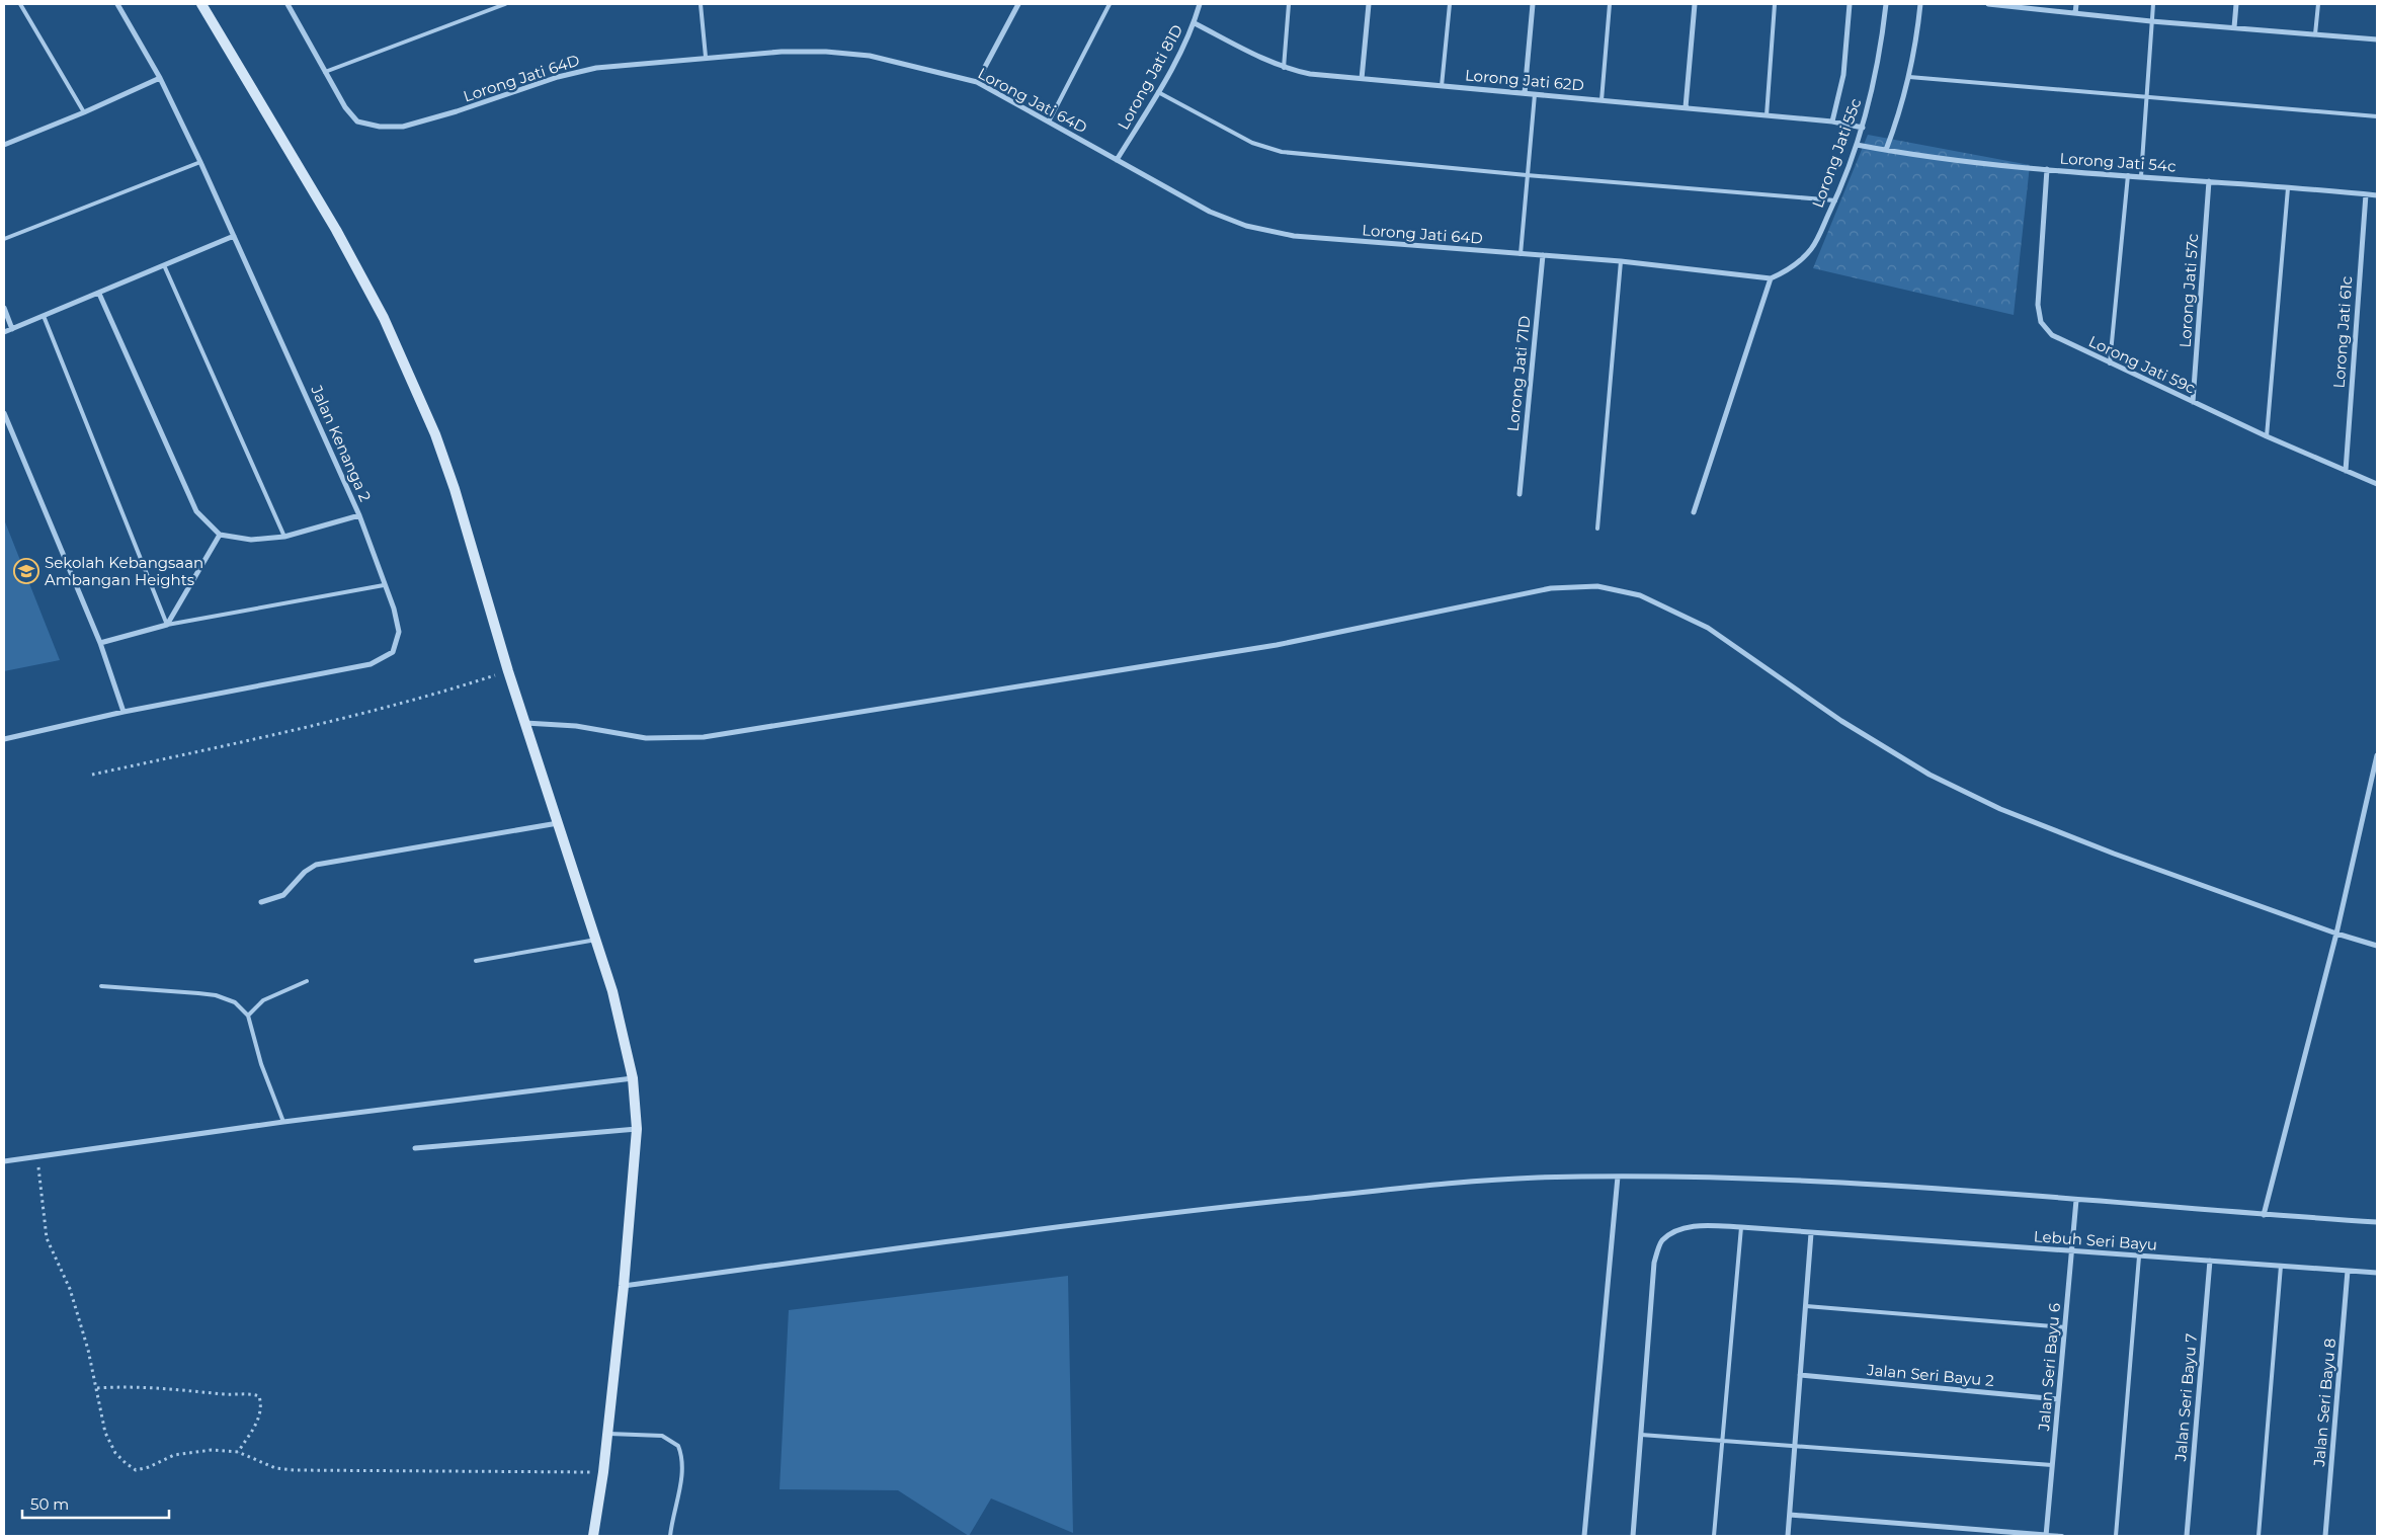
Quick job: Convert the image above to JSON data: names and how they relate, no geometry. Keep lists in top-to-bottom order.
{
  "streets": {
    "street": [
      "Lorong Jati 81D",
      "Lorong Jati 64D",
      "Lorong Jati 62D",
      "Lorong Jati 55c",
      "Lorong Jati 54c",
      "Lorong Jati 57c",
      "Lorong Jati 61c",
      "Lorong Jati 59c",
      "Lorong Jati 71D",
      "Jalan Kenanga 2",
      "Lebuh Seri Bayu",
      "Jalan Seri Bayu 6",
      "Jalan Seri Bayu 2",
      "Jalan Seri Bayu 7",
      "Jalan Seri Bayu 8"
    ]
  },
  "crossings": [
    ["Lorong Jati 81D", "Lorong Jati 64D"],
    ["Lorong Jati 81D", "Lorong Jati 62D"],
    ["Lorong Jati 64D", "Lorong Jati 55c"],
    ["Lorong Jati 64D", "Lorong Jati 71D"],
    ["Lorong Jati 62D", "Lorong Jati 55c"],
    ["Lorong Jati 55c", "Lorong Jati 54c"],
    ["Lorong Jati 54c", "Lorong Jati 57c"],
    ["Lorong Jati 54c", "Lorong Jati 61c"],
    ["Lorong Jati 54c", "Lorong Jati 59c"],
    ["Lorong Jati 57c", "Lorong Jati 59c"],
    ["Lorong Jati 61c", "Lorong Jati 59c"],
    ["Lebuh Seri Bayu", "Jalan Seri Bayu 6"],
    ["Lebuh Seri Bayu", "Jalan Seri Bayu 7"],
    ["Lebuh Seri Bayu", "Jalan Seri Bayu 8"],
    ["Jalan Seri Bayu 6", "Jalan Seri Bayu 2"]
  ],
  "places": {
    "school or university": ["Sekolah Kebangsaan Ambangan Heights"]
  },
  "scale_bar": "50 m"
}
